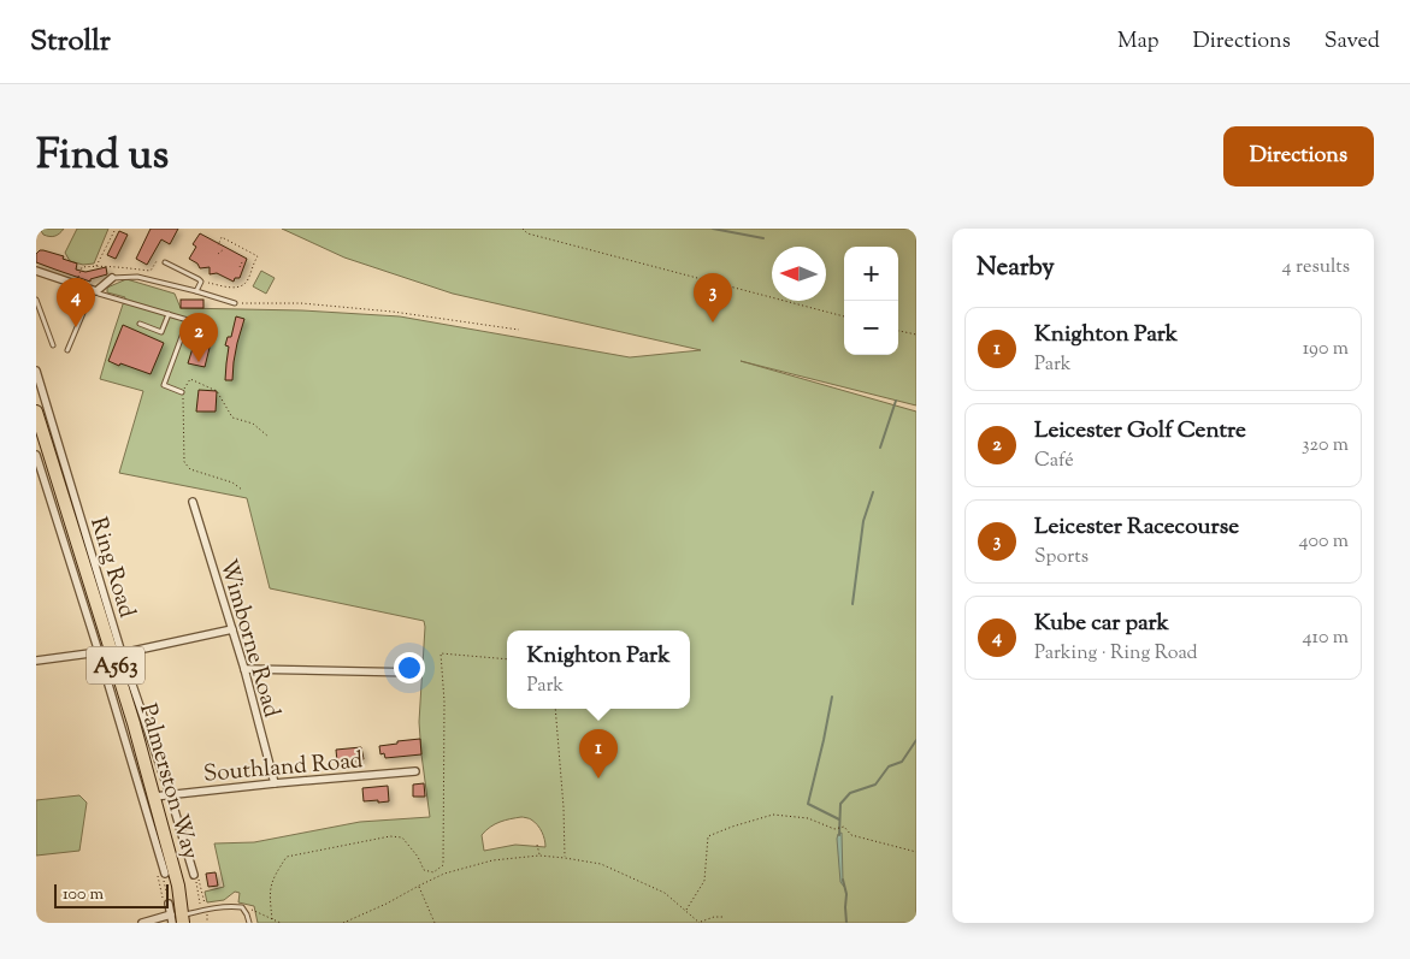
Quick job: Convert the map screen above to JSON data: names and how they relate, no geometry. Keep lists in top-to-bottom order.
{
  "streets": {
    "highway": ["A563", "Palmerston Way"],
    "street": ["Ring Road", "Wimborne Road", "Southland Road"]
  },
  "crossings": [
    ["Ring Road", "Southland Road"],
    ["Wimborne Road", "Southland Road"],
    ["Southland Road", "Palmerston Way"]
  ],
  "scale_bar": "100 m",
  "north": "left",
  "page": {
    "header": "Strollr",
    "nav": ["Map", "Directions", "Saved"],
    "title": "Find us",
    "buttons": "Directions",
    "heading": ["Nearby", "4 results"],
    "map_buttons": ["+", "−"],
    "pins": [
      "3",
      "4",
      "2",
      "1"
    ],
    "list": [
      {
        "mark": "1",
        "name": "Knighton Park",
        "note": "Park",
        "value": "190 m"
      },
      {
        "mark": "2",
        "name": "Leicester Golf Centre",
        "note": "Café",
        "value": "320 m"
      },
      {
        "mark": "3",
        "name": "Leicester Racecourse",
        "note": "Sports",
        "value": "400 m"
      },
      {
        "mark": "4",
        "name": "Kube car park",
        "note": "Parking · Ring Road",
        "value": "410 m"
      }
    ],
    "popup": ["Knighton Park", "Park"],
    "scale": "100 m"
  }
}
